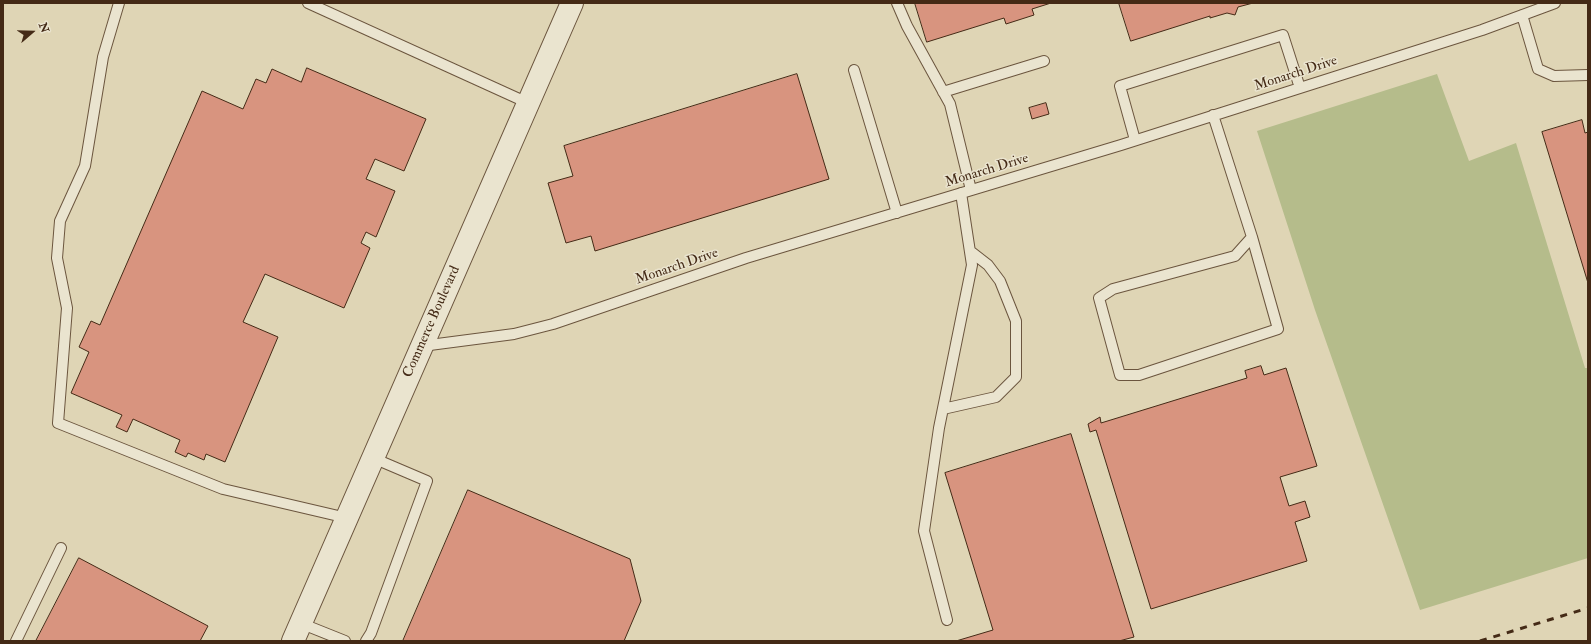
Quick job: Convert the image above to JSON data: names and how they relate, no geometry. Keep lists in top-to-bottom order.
{
  "streets": {
    "street": ["Commerce Boulevard"],
    "lane": ["Monarch Drive"]
  },
  "crossings": [
    ["Monarch Drive", "Commerce Boulevard"]
  ],
  "north": "right"
}
